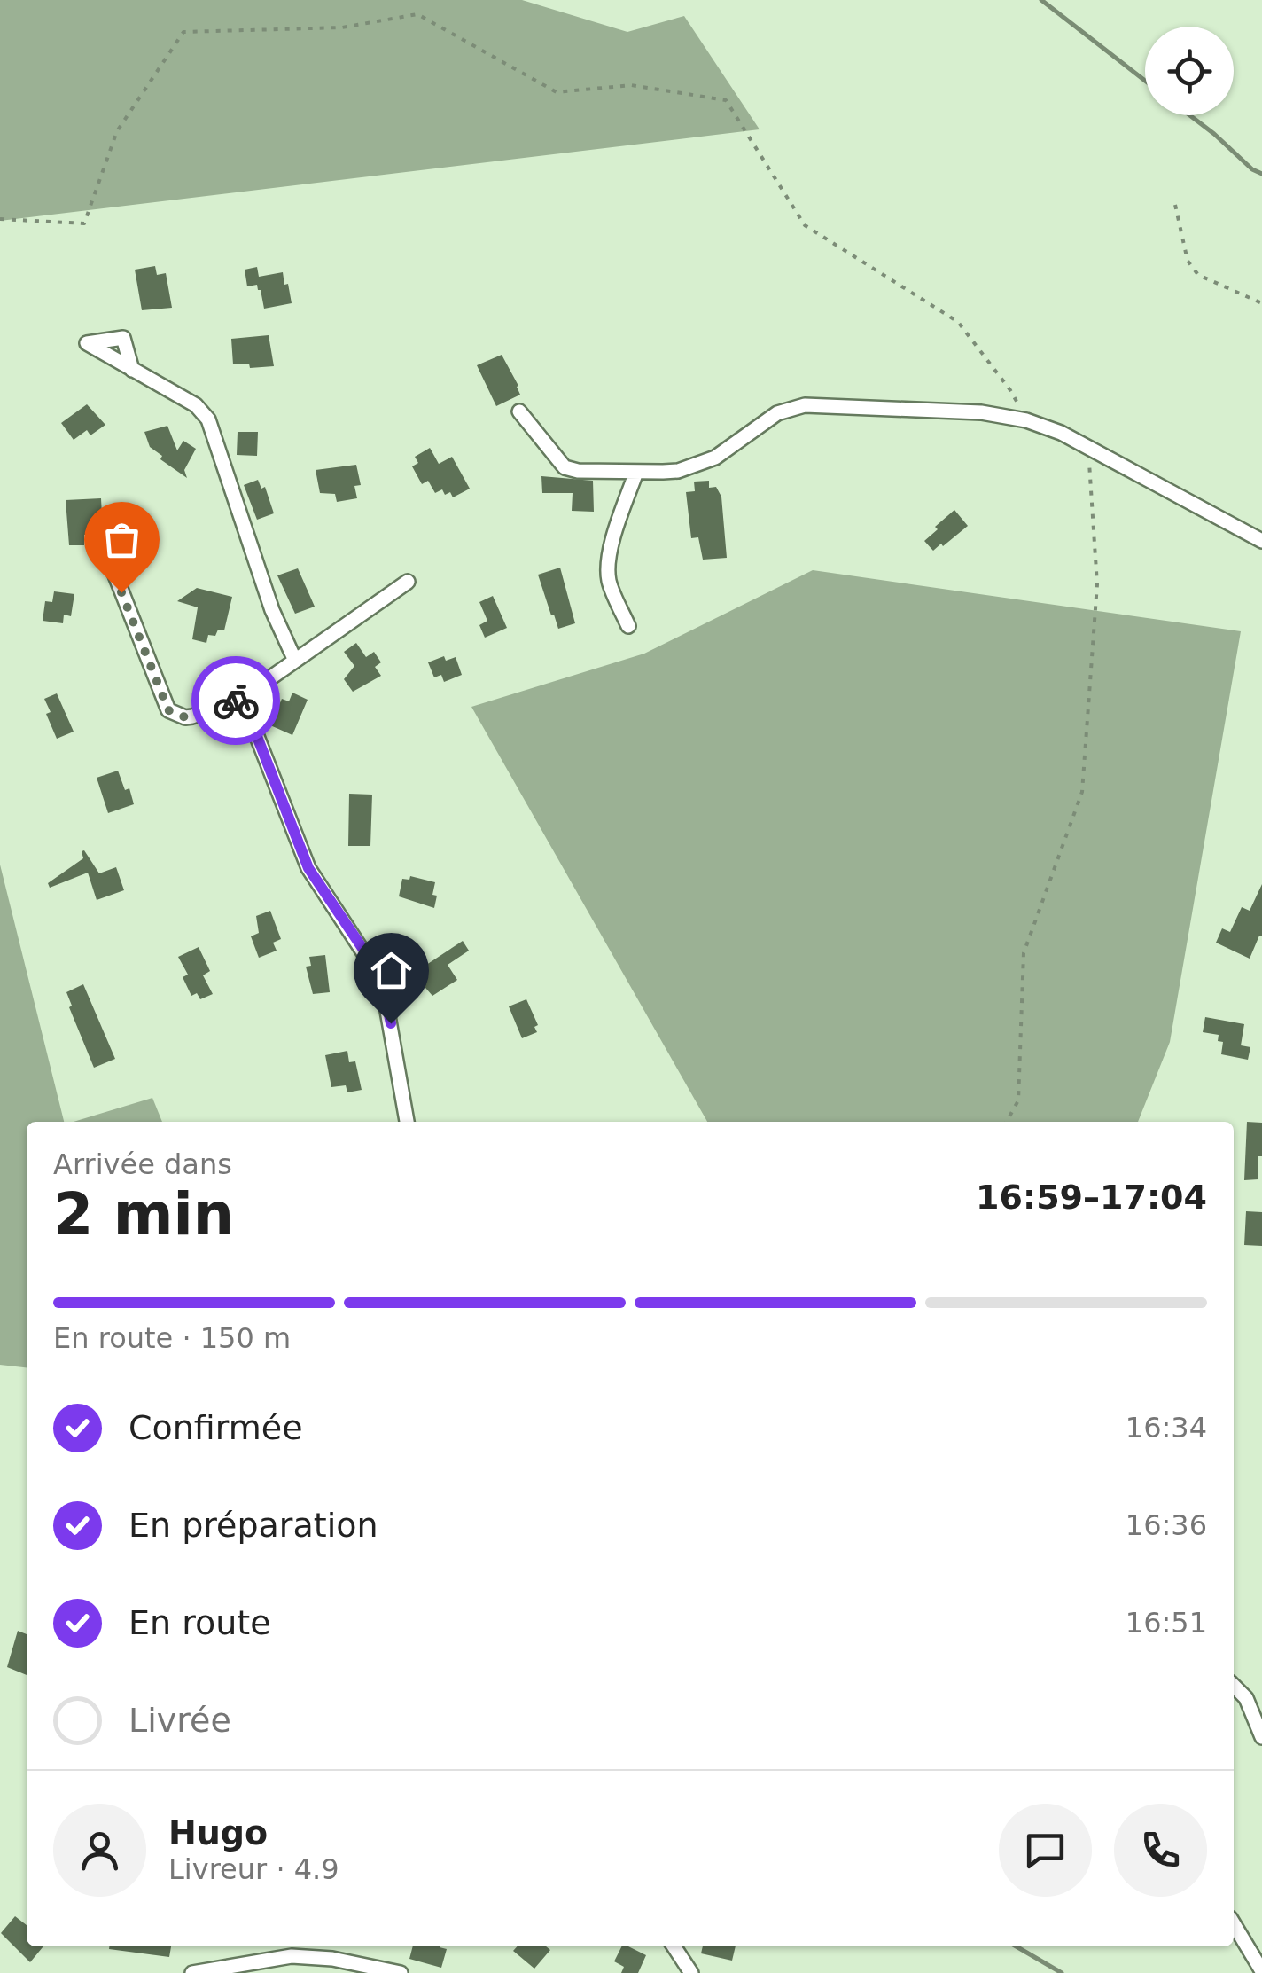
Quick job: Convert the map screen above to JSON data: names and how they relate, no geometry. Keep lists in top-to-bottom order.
{
  "page": {
    "heading": ["2 min", "Arrivée dans", "16:59–17:04"],
    "panel": ["Hugo", "Livreur · 4.9"],
    "bar": "En route · 150 m",
    "list": [
      ["Confirmée", "16:34"],
      ["En préparation", "16:36"],
      ["En route", "16:51"],
      "Livrée"
    ]
  }
}
